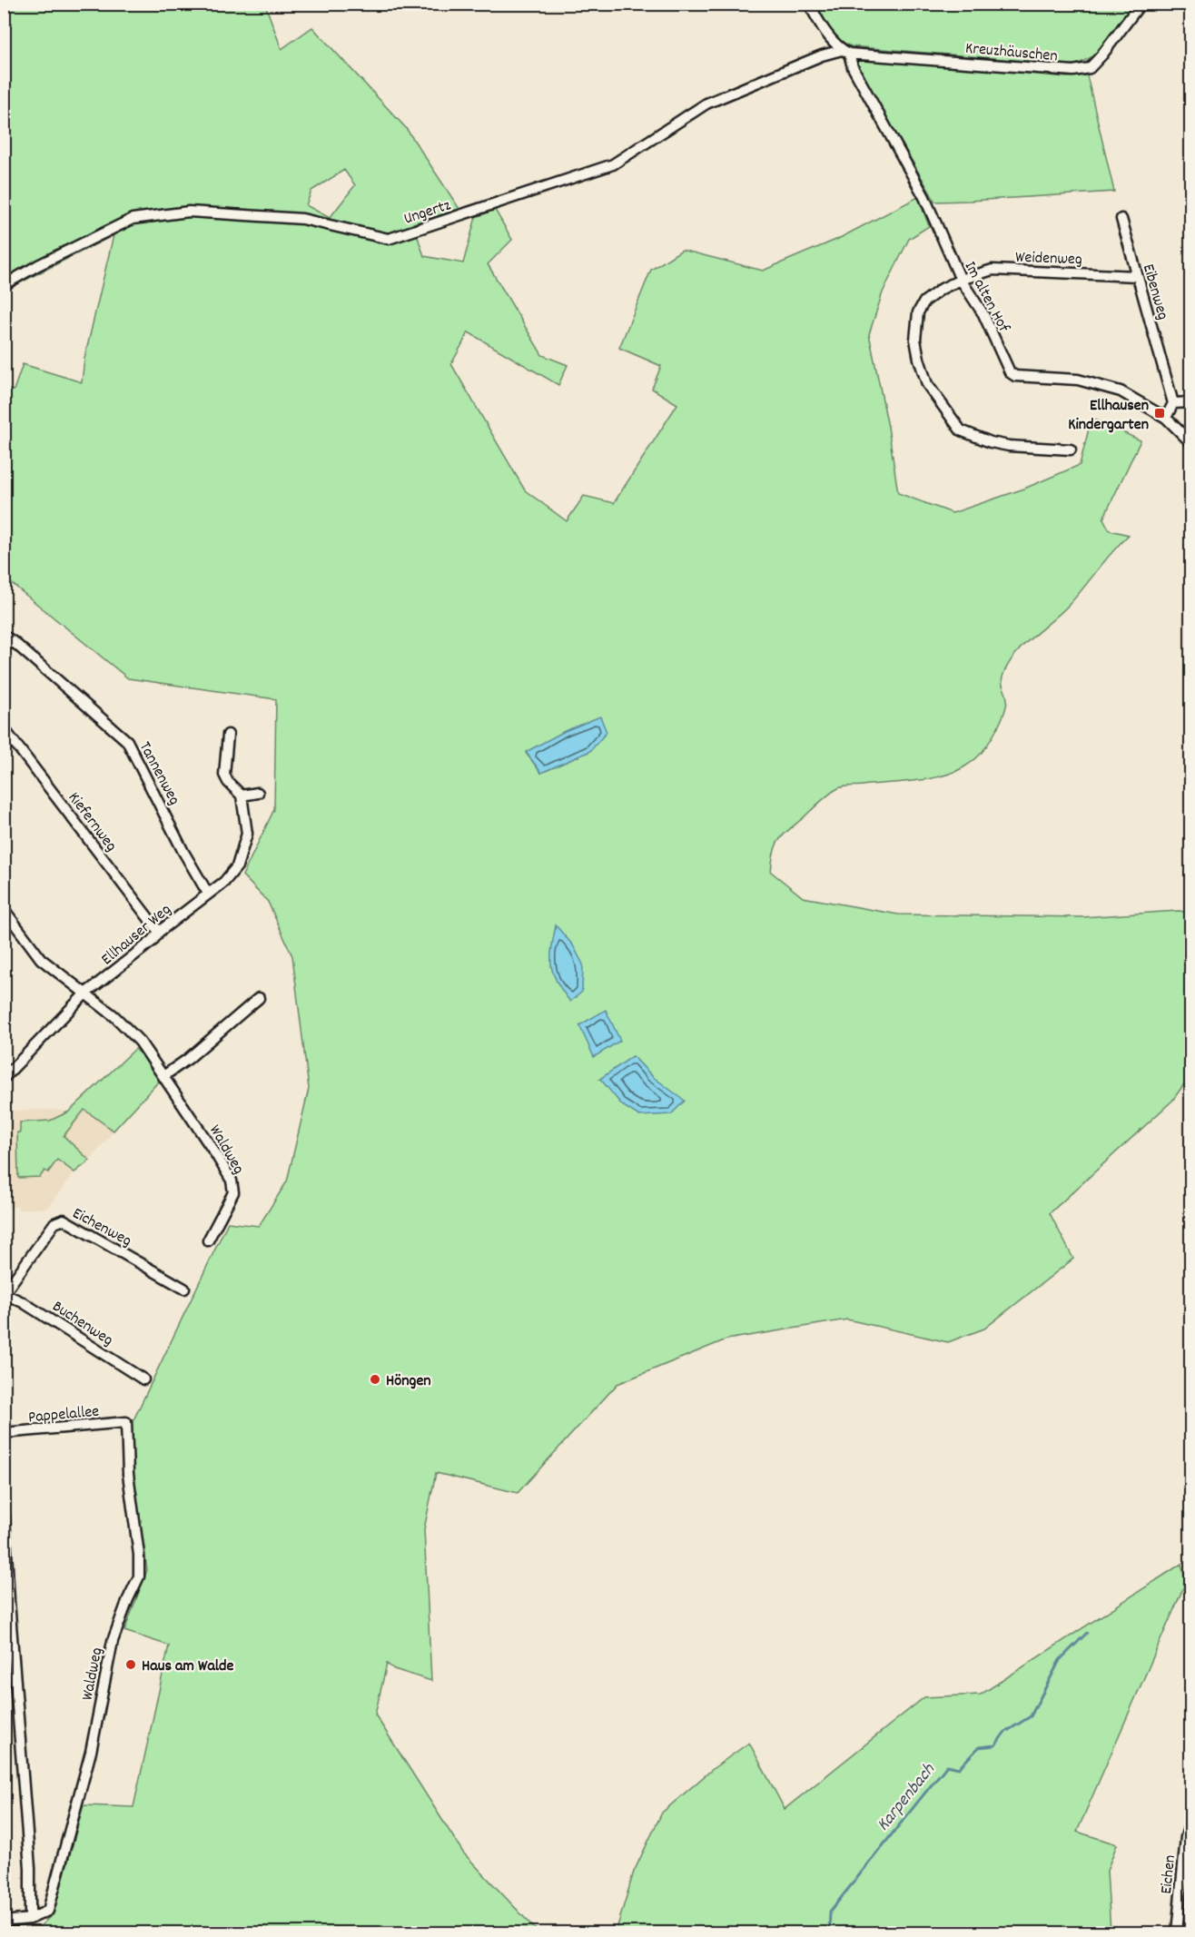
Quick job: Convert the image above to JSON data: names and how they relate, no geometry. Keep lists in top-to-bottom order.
{
  "streets": {
    "street": [
      "Kreuzhäuschen",
      "Ungertz",
      "Weidenweg",
      "Eibenweg",
      "Im alten Hof",
      "Tannenweg",
      "Kiefernweg",
      "Ellhauser Weg",
      "Waldweg",
      "Eichenweg",
      "Buchenweg",
      "Pappelallee",
      "Eichen"
    ]
  },
  "crossings": [
    ["Kreuzhäuschen", "Ungertz"],
    ["Kreuzhäuschen", "Im alten Hof"],
    ["Ungertz", "Im alten Hof"],
    ["Weidenweg", "Eibenweg"],
    ["Weidenweg", "Im alten Hof"],
    ["Tannenweg", "Ellhauser Weg"],
    ["Kiefernweg", "Ellhauser Weg"],
    ["Ellhauser Weg", "Waldweg"],
    ["Waldweg", "Pappelallee"],
    ["Eichenweg", "Buchenweg"]
  ],
  "water": ["Karpenbach"],
  "places": {
    "transit": ["Ellhausen Kindergarten"],
    "other": ["Höngen", "Haus am Walde"]
  }
}
